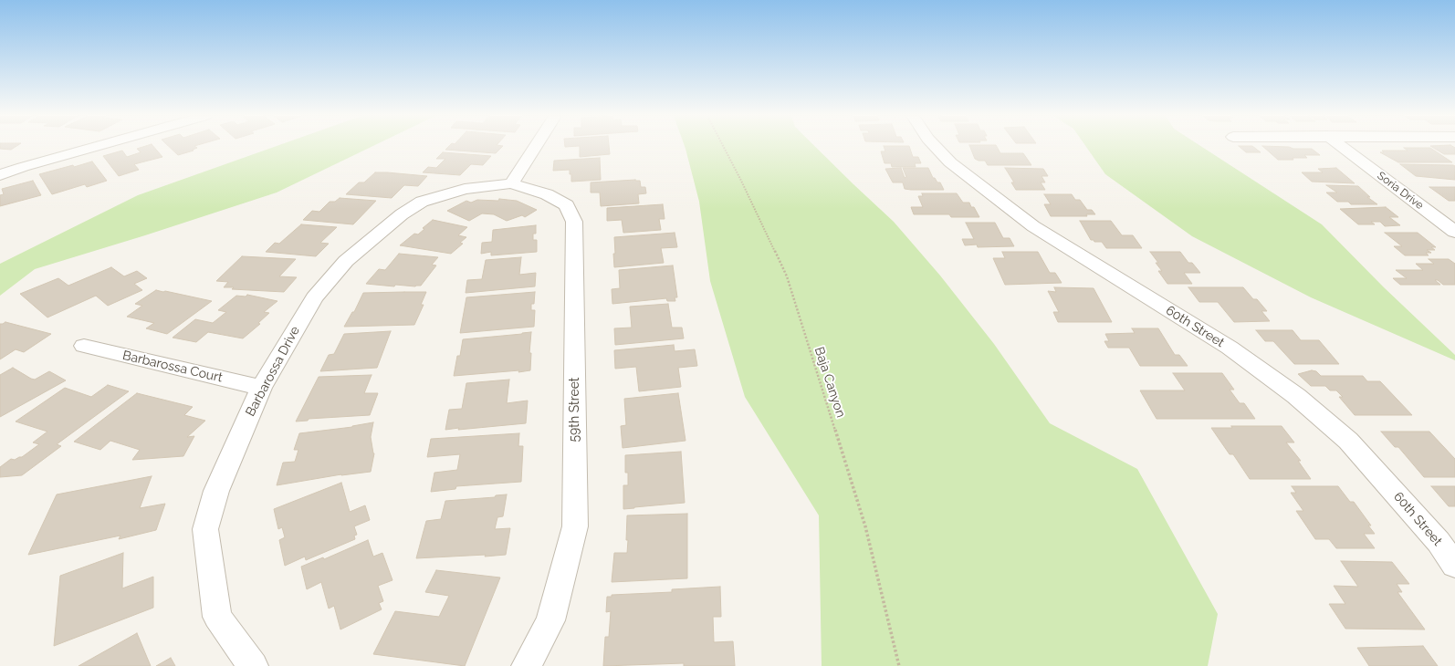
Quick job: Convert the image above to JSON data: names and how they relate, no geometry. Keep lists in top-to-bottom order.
{
  "streets": {
    "street": [
      "Soria Drive",
      "60th Street",
      "Barbarossa Court",
      "Barbarossa Drive",
      "59th Street"
    ],
    "path": ["Baja Canyon"]
  },
  "crossings": [
    ["Barbarossa Court", "Barbarossa Drive"],
    ["Barbarossa Drive", "59th Street"]
  ]
}
